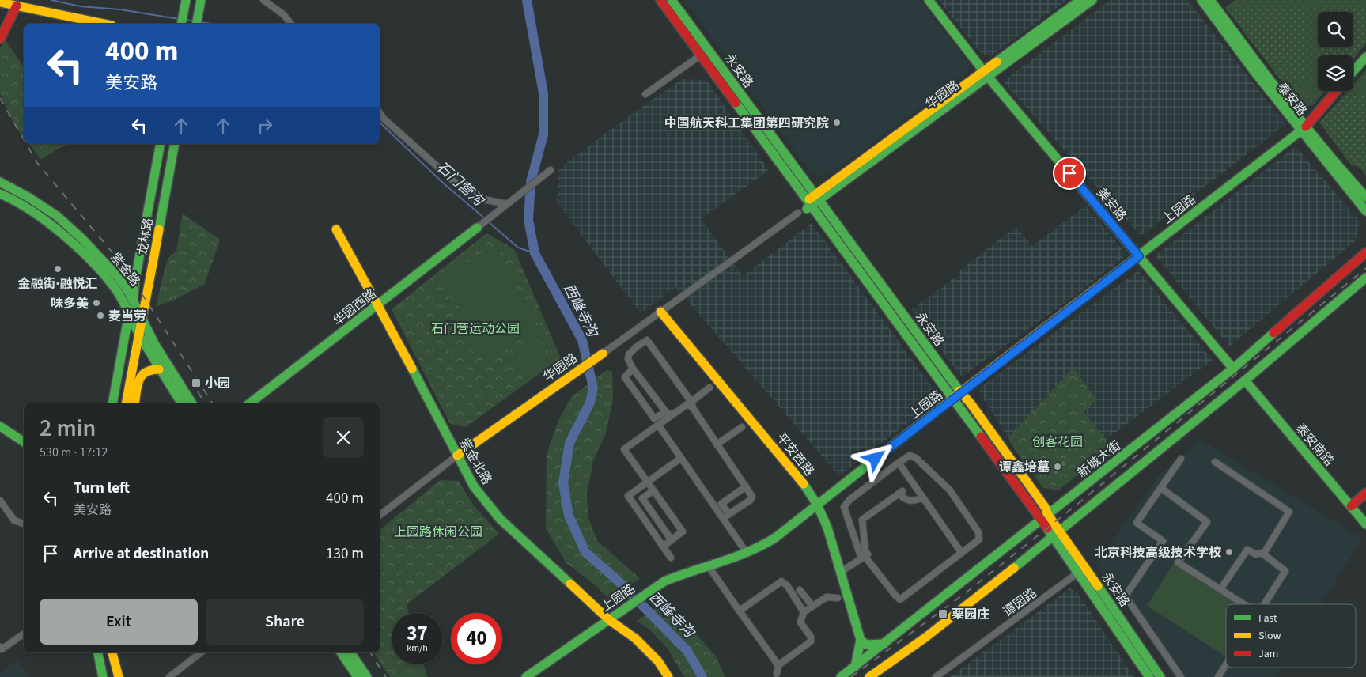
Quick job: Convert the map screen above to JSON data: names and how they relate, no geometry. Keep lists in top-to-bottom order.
{
  "streets": {
    "main road": [
      "永安路",
      "华园路",
      "泰安路",
      "美安路",
      "上园路",
      "龙林路",
      "紫金路",
      "华园西路",
      "泰安南路",
      "平安西路",
      "新城大街",
      "紫金北路"
    ],
    "street": ["谭园路"]
  },
  "crossings": [
    ["永安路", "华园路"],
    ["永安路", "上园路"],
    ["永安路", "新城大街"],
    ["永安路", "谭园路"],
    ["华园路", "美安路"],
    ["华园路", "平安西路"],
    ["华园路", "紫金北路"],
    ["泰安路", "上园路"],
    ["美安路", "上园路"],
    ["美安路", "新城大街"],
    ["上园路", "平安西路"],
    ["上园路", "紫金北路"],
    ["龙林路", "紫金路"],
    ["华园西路", "紫金北路"]
  ],
  "water": ["石门营沟", "西峰寺沟"],
  "parks": ["石门营运动公园", "创客花园", "上园路休闲公园"],
  "places": {
    "other": [
      "中国航天科工集团第四研究院",
      "金融街·融悦汇",
      "味多美",
      "麦当劳",
      "谭鑫培墓",
      "北京科技高级技术学校"
    ],
    "transit": ["小园", "栗园庄"]
  },
  "legend": ["Fast", "Slow", "Jam"],
  "page": {
    "turn": ["400 m", "美安路"],
    "heading": ["2 min", "530 m · 17:12"],
    "list": [
      {
        "name": "Turn left",
        "note": "美安路",
        "value": "400 m"
      },
      {
        "name": "Arrive at destination",
        "value": "130 m"
      }
    ],
    "buttons": ["Exit", "Share"],
    "speed": "37 km/h",
    "limit": "40"
  }
}
